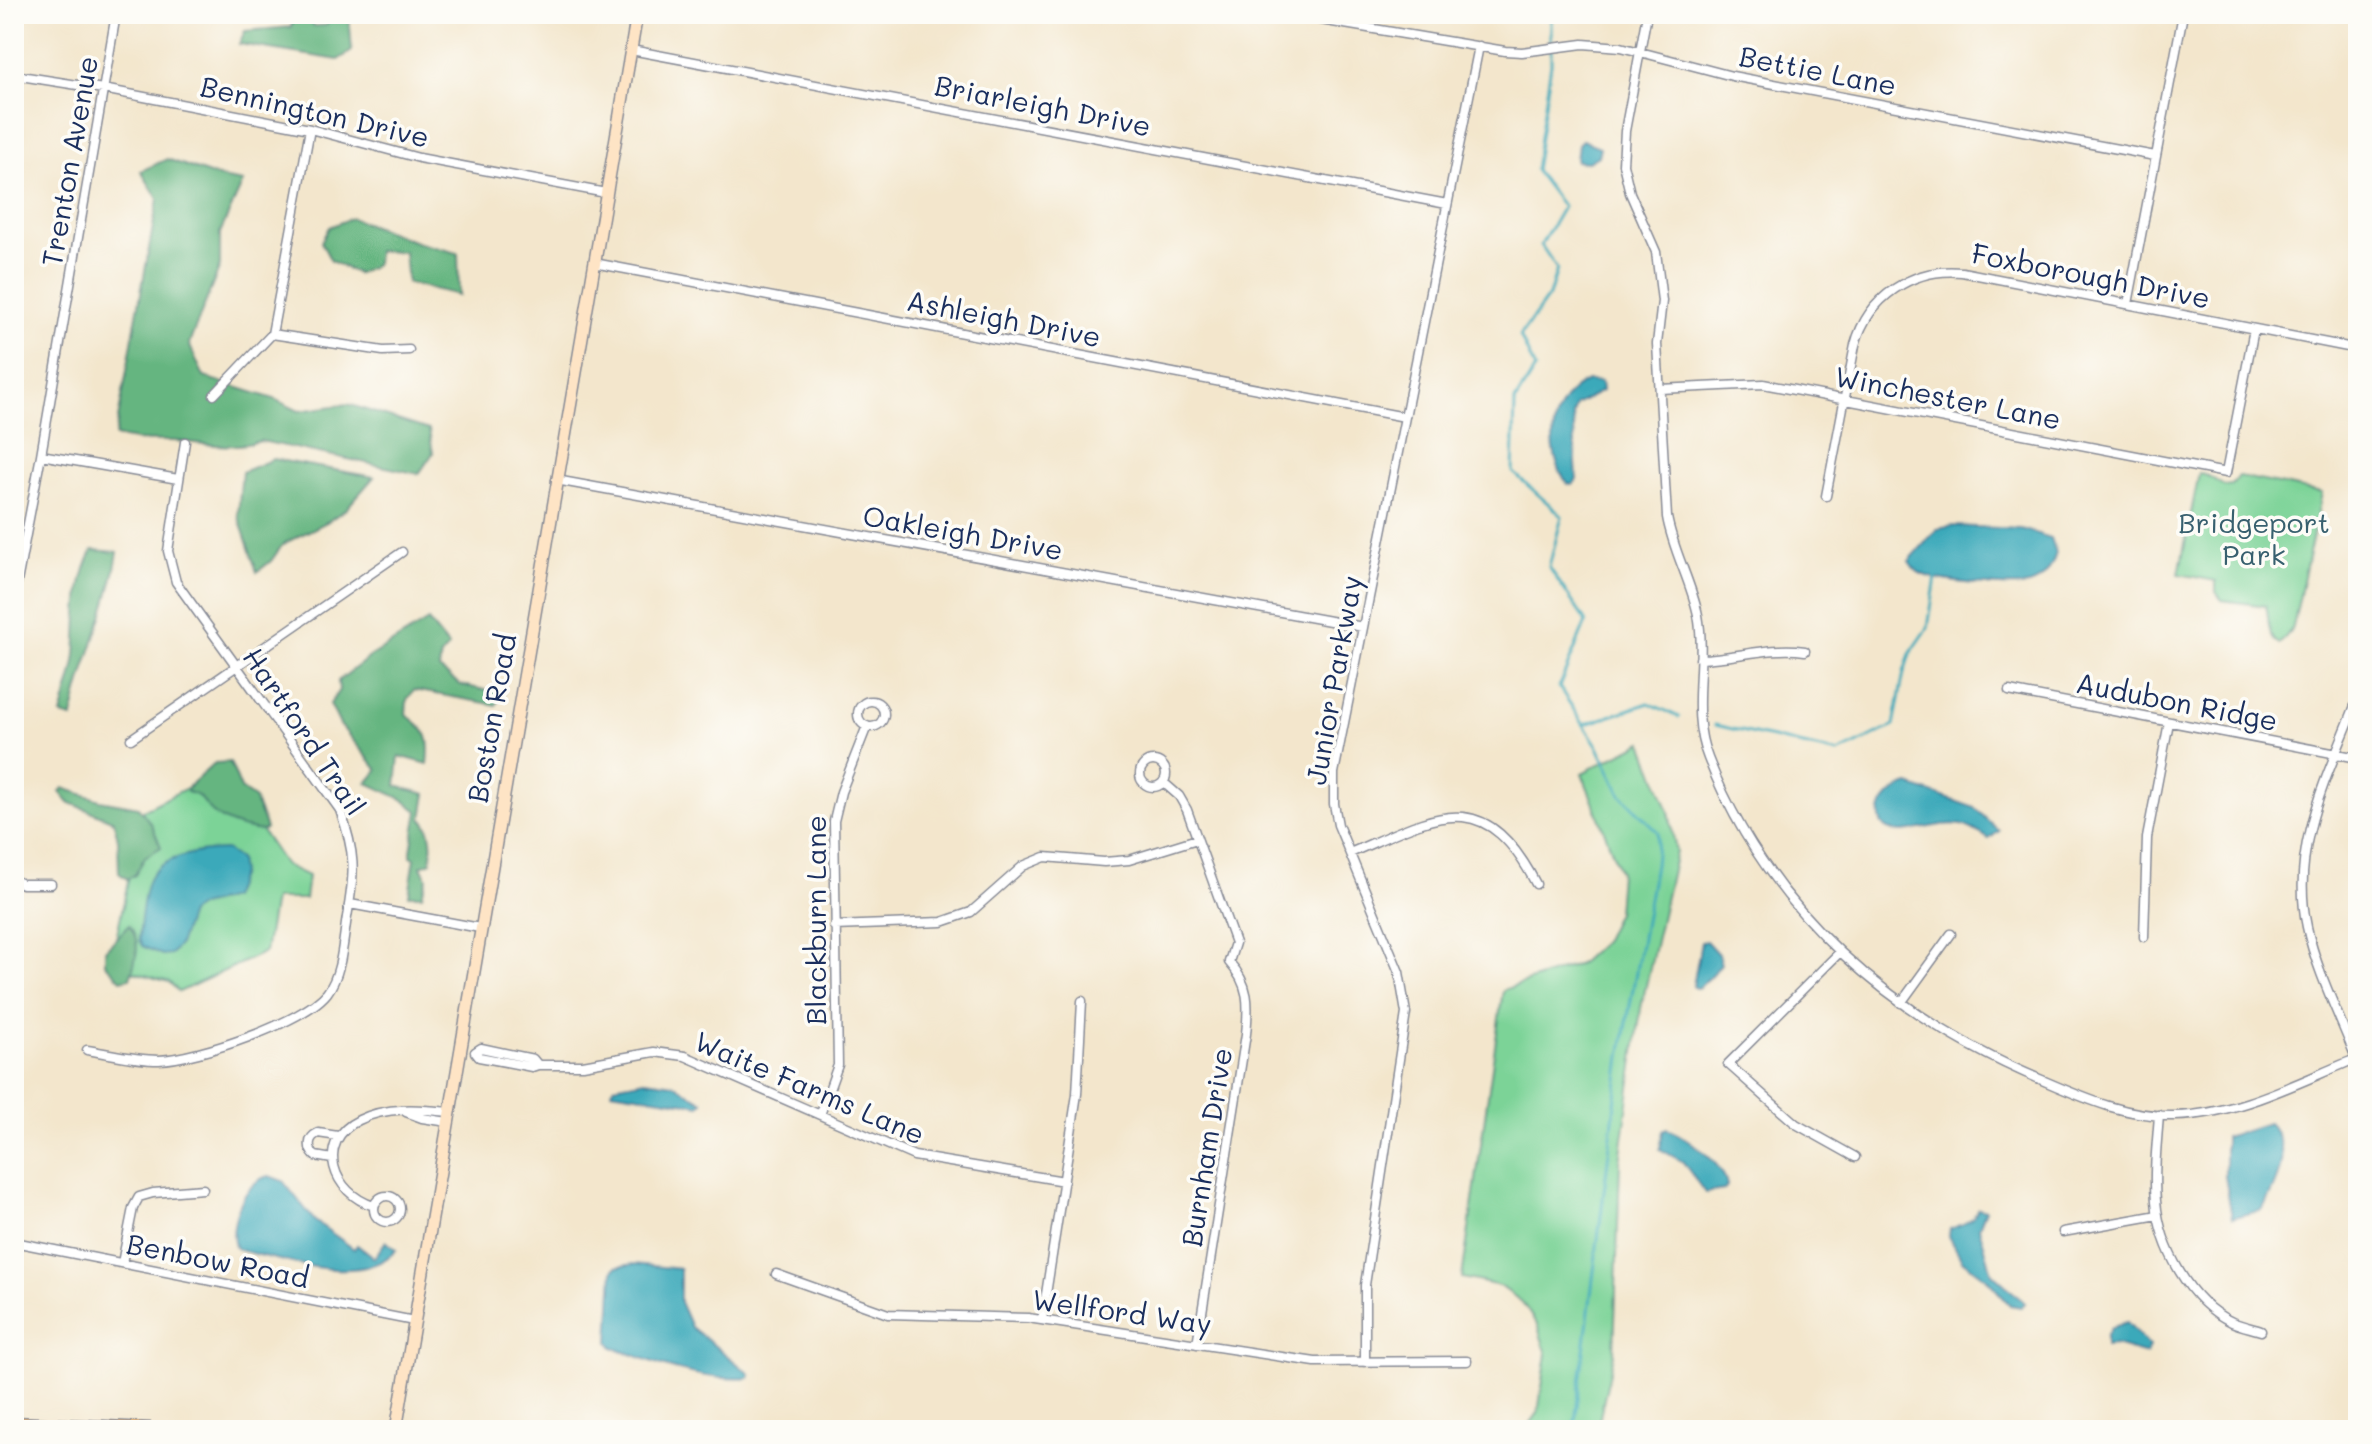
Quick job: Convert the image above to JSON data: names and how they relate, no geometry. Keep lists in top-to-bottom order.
{
  "streets": {
    "street": [
      "Bettie Lane",
      "Briarleigh Drive",
      "Bennington Drive",
      "Trenton Avenue",
      "Foxborough Drive",
      "Ashleigh Drive",
      "Winchester Lane",
      "Oakleigh Drive",
      "Junior Parkway",
      "Audubon Ridge",
      "Boston Road",
      "Hartford Trail",
      "Blackburn Lane",
      "Waite Farms Lane",
      "Burnham Drive",
      "Benbow Road",
      "Wellford Way"
    ]
  },
  "crossings": [
    ["Bettie Lane", "Junior Parkway"],
    ["Briarleigh Drive", "Junior Parkway"],
    ["Briarleigh Drive", "Boston Road"],
    ["Bennington Drive", "Trenton Avenue"],
    ["Bennington Drive", "Boston Road"],
    ["Foxborough Drive", "Winchester Lane"],
    ["Ashleigh Drive", "Junior Parkway"],
    ["Ashleigh Drive", "Boston Road"],
    ["Oakleigh Drive", "Junior Parkway"],
    ["Oakleigh Drive", "Boston Road"],
    ["Junior Parkway", "Wellford Way"],
    ["Boston Road", "Waite Farms Lane"],
    ["Boston Road", "Benbow Road"],
    ["Blackburn Lane", "Waite Farms Lane"],
    ["Burnham Drive", "Wellford Way"]
  ],
  "parks": ["Bridgeport Park"]
}
